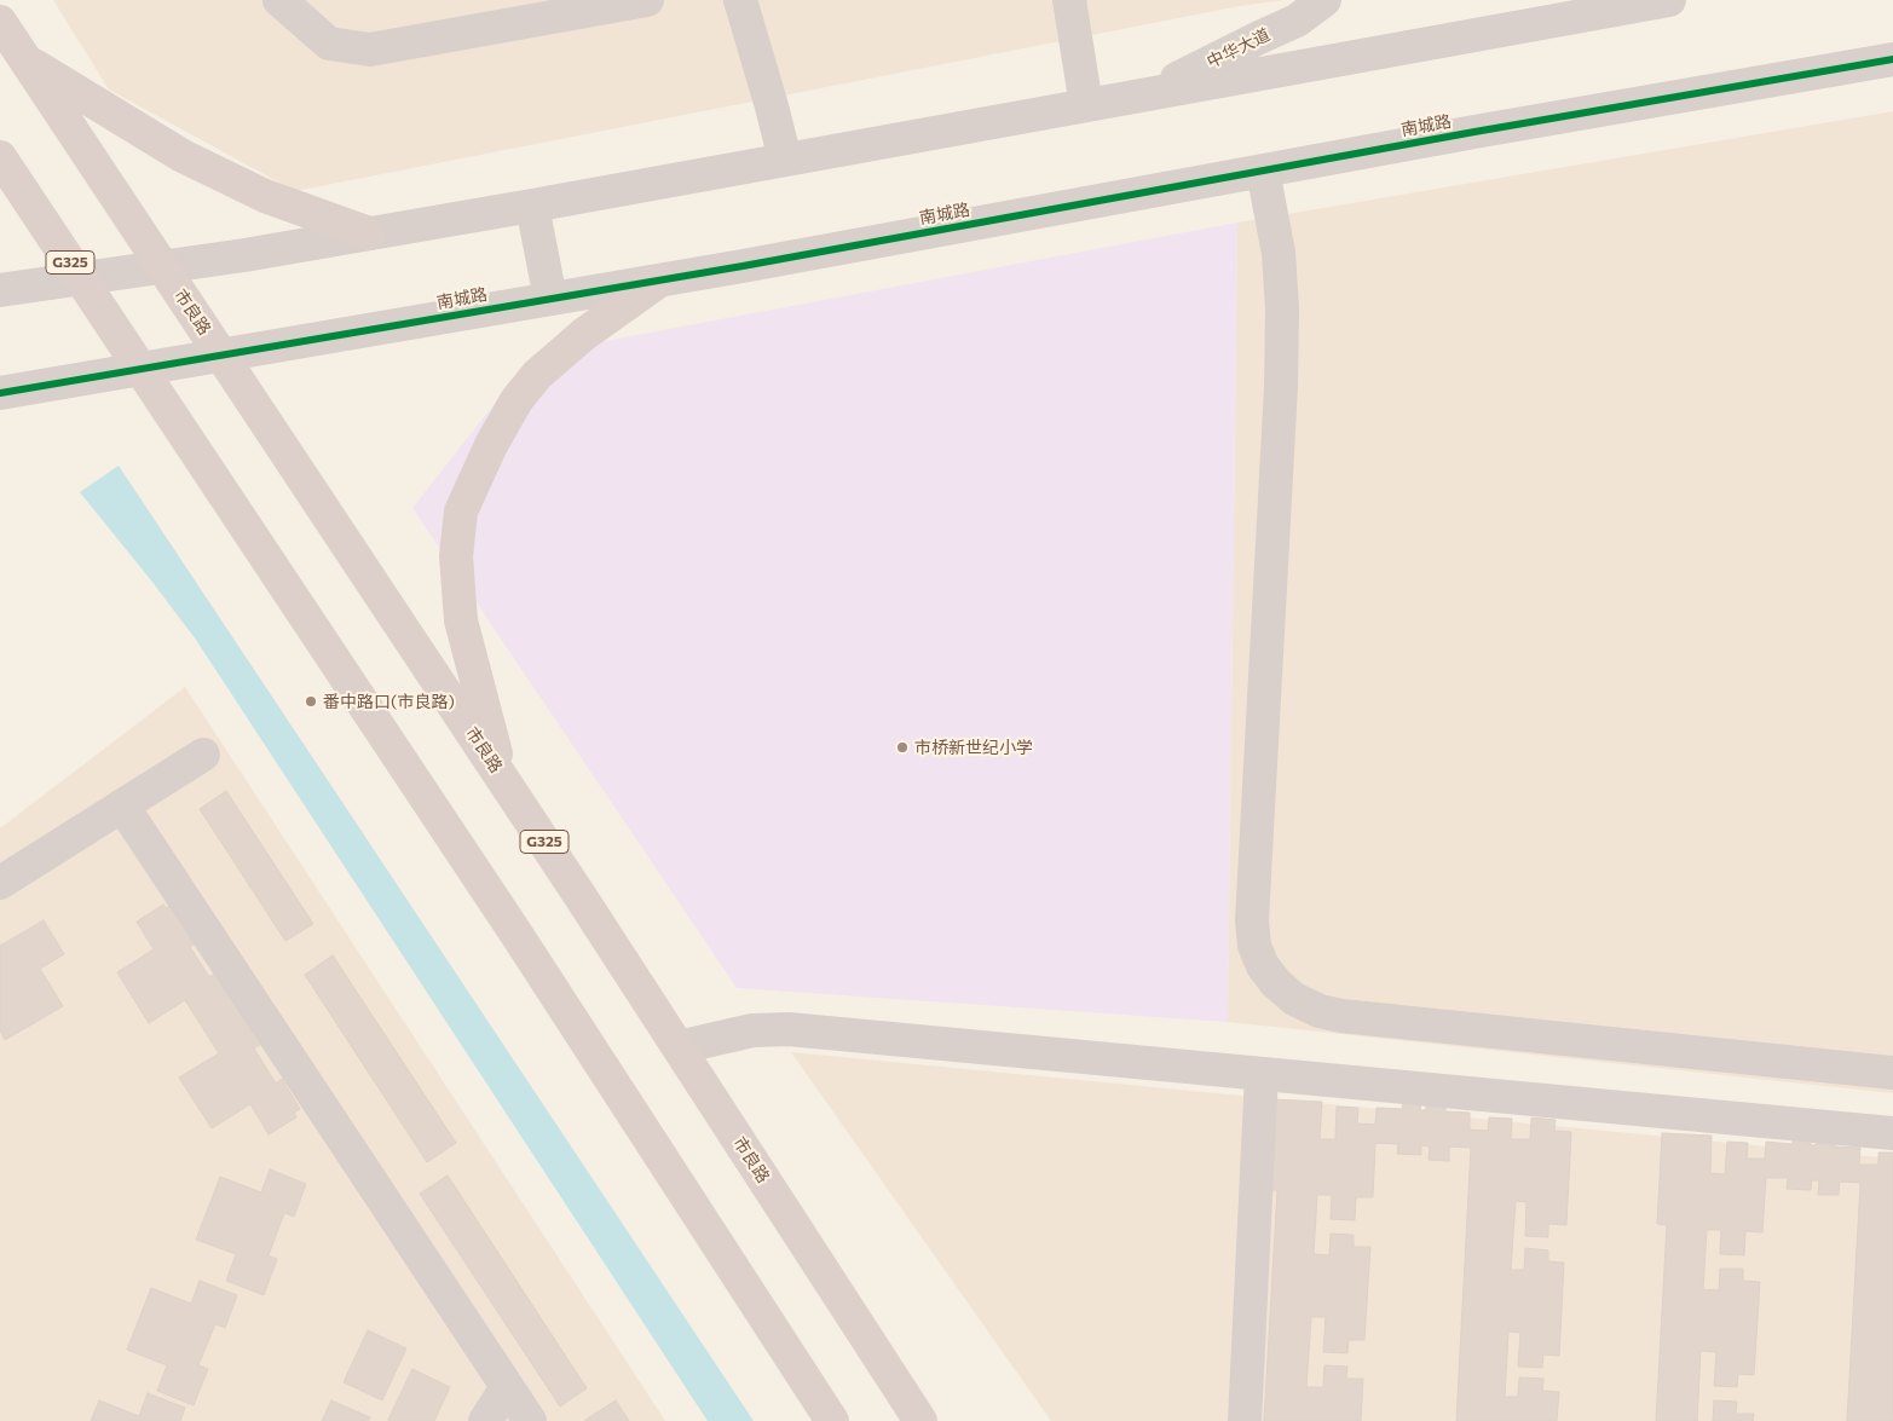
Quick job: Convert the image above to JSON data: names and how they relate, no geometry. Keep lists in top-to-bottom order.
{
  "streets": {
    "highway": ["G325", "市良路"],
    "street": ["中华大道", "南城路"]
  },
  "crossings": [
    ["南城路", "G325"],
    ["南城路", "市良路"]
  ],
  "places": ["番中路口(市良路)", "市桥新世纪小学"]
}
